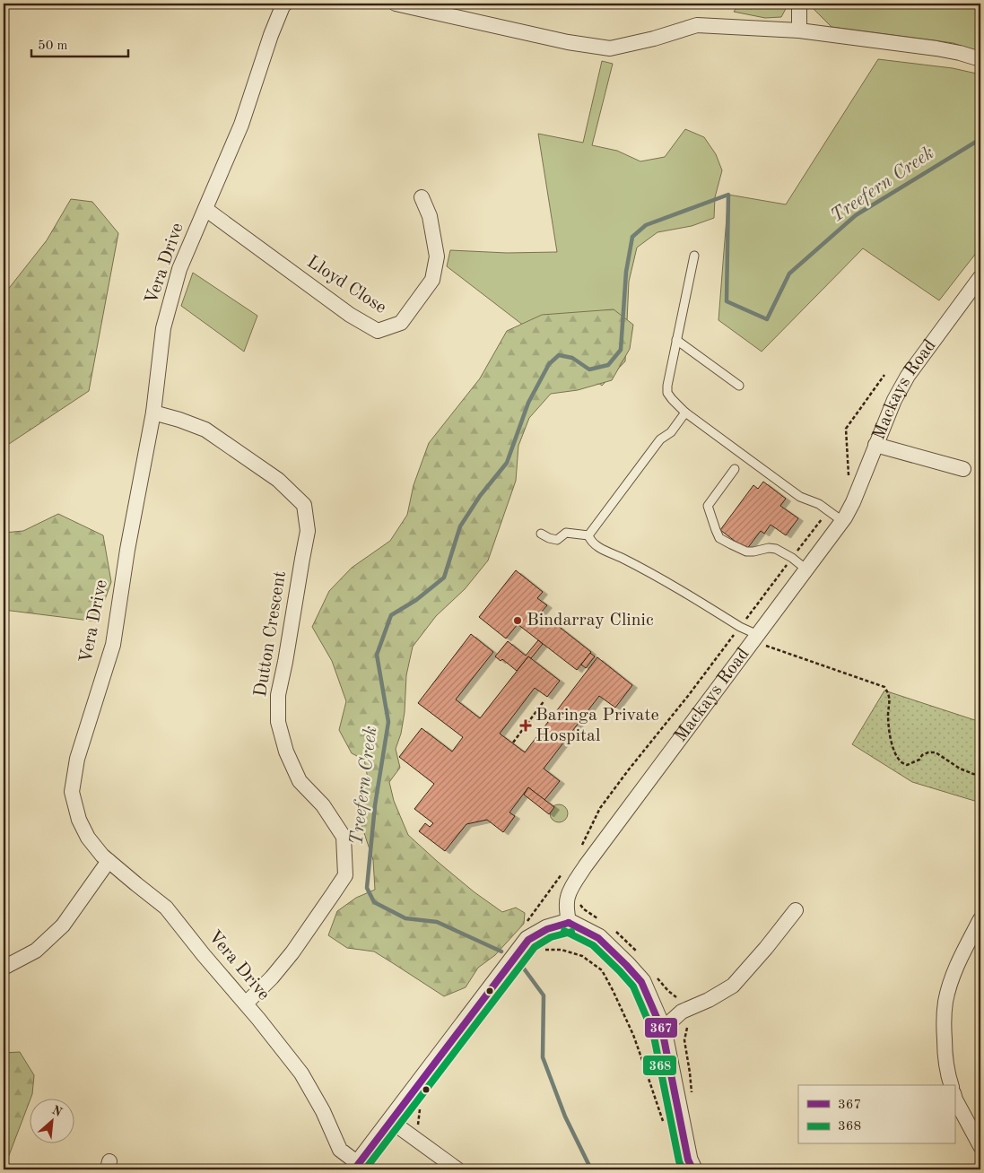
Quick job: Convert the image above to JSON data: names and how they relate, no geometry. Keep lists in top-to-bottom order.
{
  "streets": {
    "street": [
      "Vera Drive",
      "Lloyd Close",
      "Mackays Road",
      "Dutton Crescent"
    ]
  },
  "crossings": [
    ["Vera Drive", "Lloyd Close"],
    ["Vera Drive", "Dutton Crescent"]
  ],
  "water": ["Treefern Creek"],
  "places": {
    "other": ["Bindarray Clinic"],
    "health": ["Baringa Private Hospital"]
  },
  "lines": ["transit line 367", "transit line 368"],
  "legend": ["367", "368"],
  "scale_bar": "50 m",
  "north": "top right"
}
